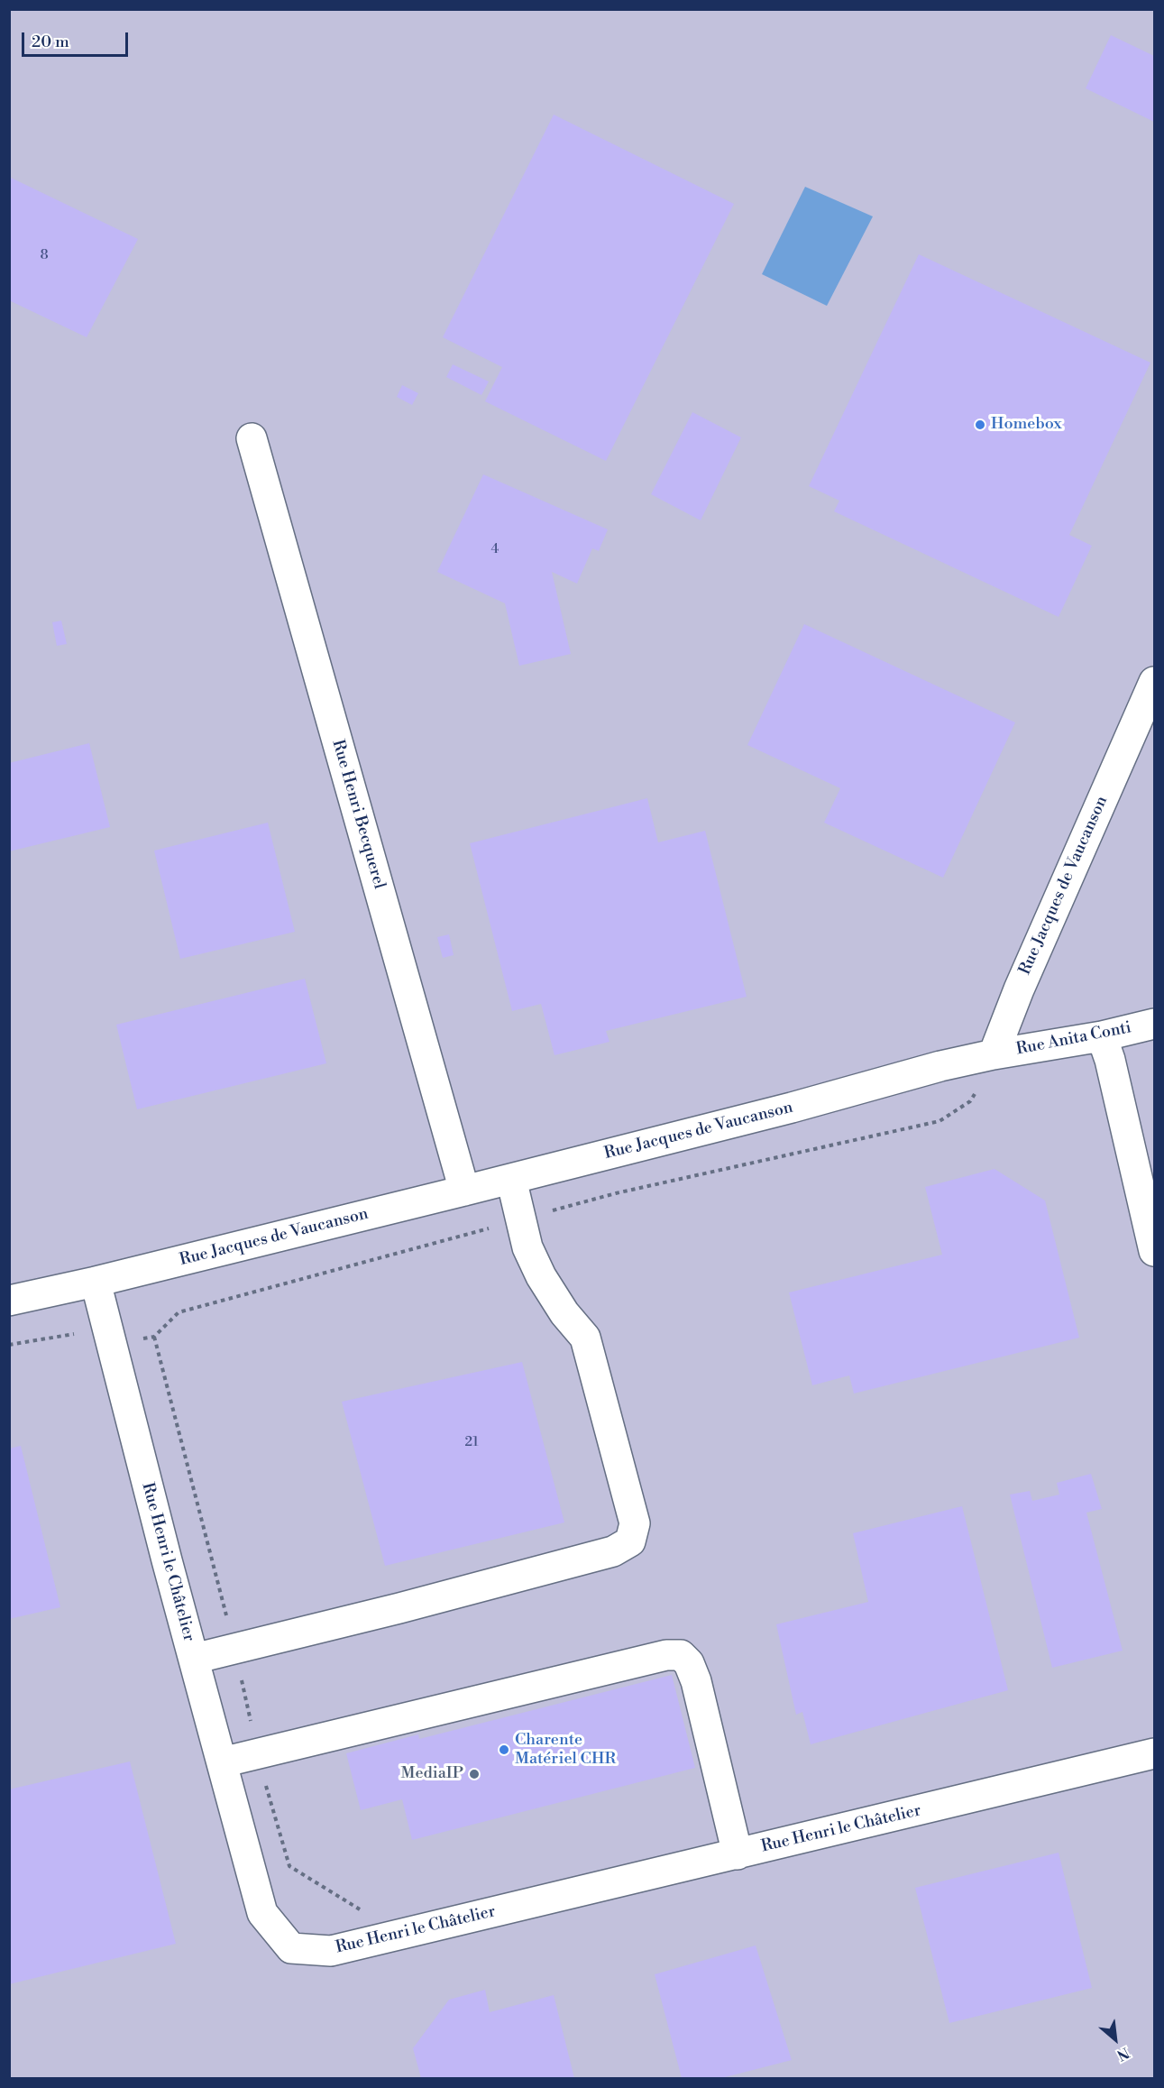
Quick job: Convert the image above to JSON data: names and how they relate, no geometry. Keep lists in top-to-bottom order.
{
  "streets": {
    "street": [
      "Rue Henri Becquerel",
      "Rue Jacques de Vaucanson",
      "Rue Anita Conti",
      "Rue Henri le Châtelier"
    ]
  },
  "crossings": [
    ["Rue Henri Becquerel", "Rue Jacques de Vaucanson"],
    ["Rue Jacques de Vaucanson", "Rue Anita Conti"],
    ["Rue Jacques de Vaucanson", "Rue Henri le Châtelier"]
  ],
  "places": ["Homebox", "Charente Matériel CHR", "MediaIP"],
  "house_numbers": ["8", "4", "21"],
  "scale_bar": "20 m",
  "north": "bottom right"
}
